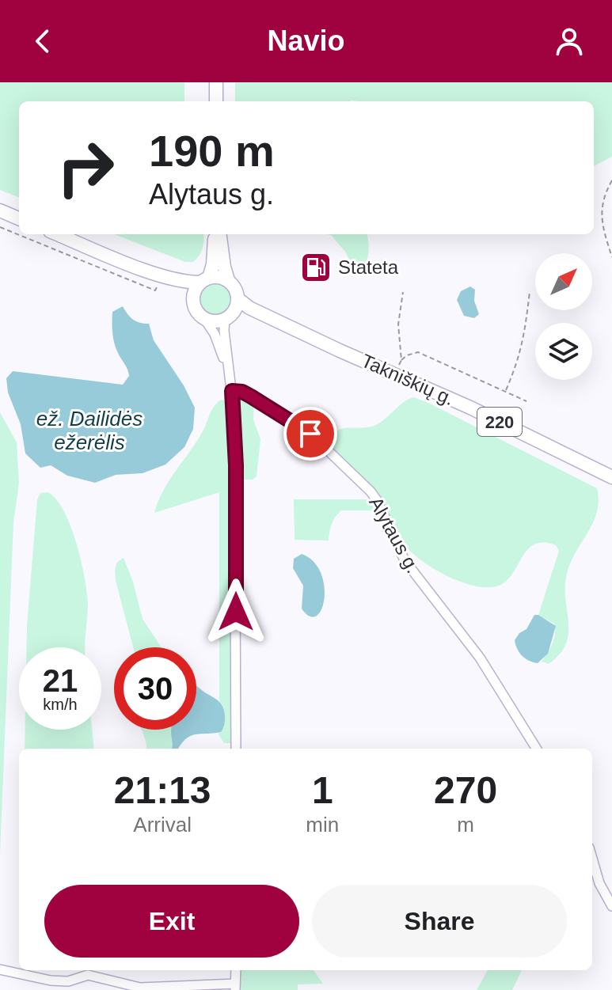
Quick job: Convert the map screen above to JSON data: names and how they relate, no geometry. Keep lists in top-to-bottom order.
{
  "streets": {
    "main road": ["Takniškių g.", "220"],
    "street": ["Alytaus g."]
  },
  "crossings": [
    ["Takniškių g.", "220"]
  ],
  "water": ["ež. Dailidės ežerėlis"],
  "places": {
    "fuel station": ["Stateta"]
  },
  "north": "top right",
  "page": {
    "header": "Navio",
    "turn": ["190 m", "Alytaus g."],
    "speed": "21 km/h",
    "limit": "30",
    "eta": [
      "21:13",
      "Arrival",
      "1",
      "min",
      "270",
      "m"
    ],
    "buttons": ["Exit", "Share"]
  }
}
